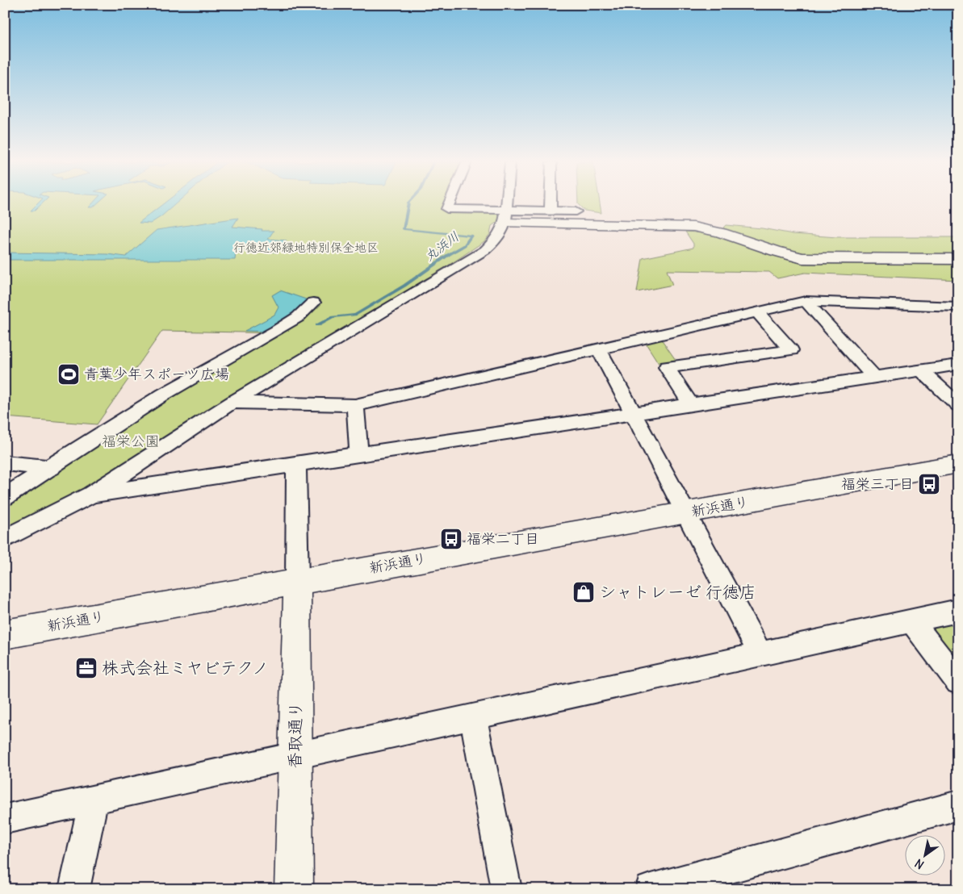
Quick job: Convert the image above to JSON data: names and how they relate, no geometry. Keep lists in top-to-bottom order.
{
  "streets": {
    "street": ["新浜通り", "香取通り"]
  },
  "crossings": [
    ["新浜通り", "香取通り"]
  ],
  "water": ["丸浜川"],
  "parks": ["行徳近郊緑地特別保全地区", "福栄公園"],
  "places": {
    "sports": ["青葉少年スポーツ広場"],
    "bus stop": ["福栄三丁目", "福栄二丁目"],
    "shop": ["シャトレーゼ 行徳店"],
    "office": ["株式会社ミヤビテクノ"]
  },
  "north": "bottom left"
}
